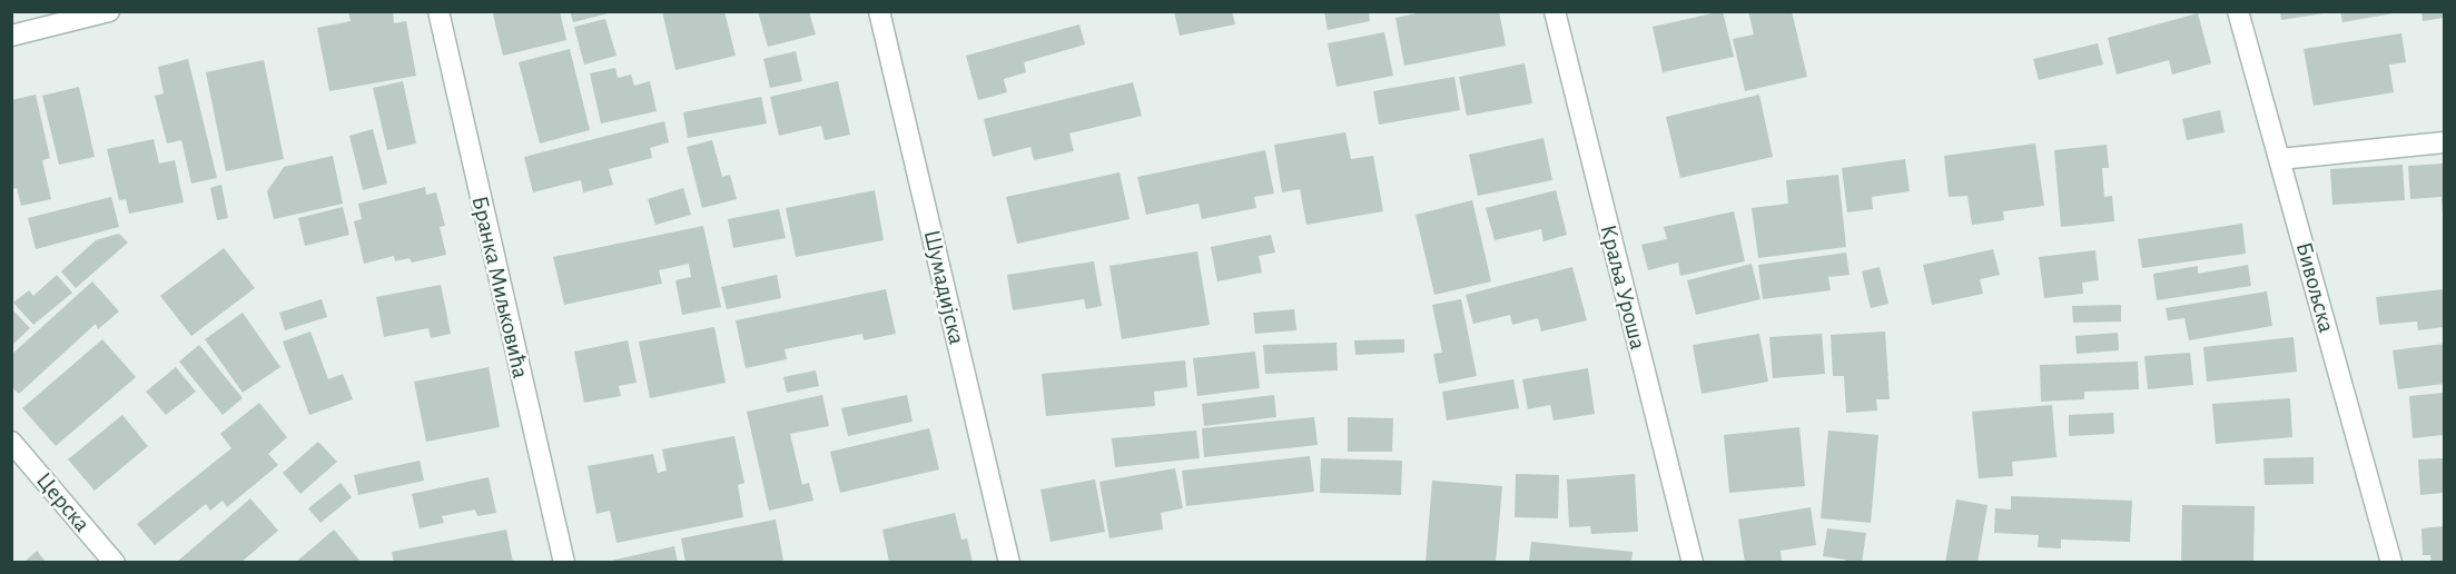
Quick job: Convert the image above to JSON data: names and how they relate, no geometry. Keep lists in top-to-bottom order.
{
  "streets": {
    "street": [
      "Бранка Миљковића",
      "Шумадијска",
      "Краља Уроша",
      "Бивољска",
      "Церска"
    ]
  }
}
